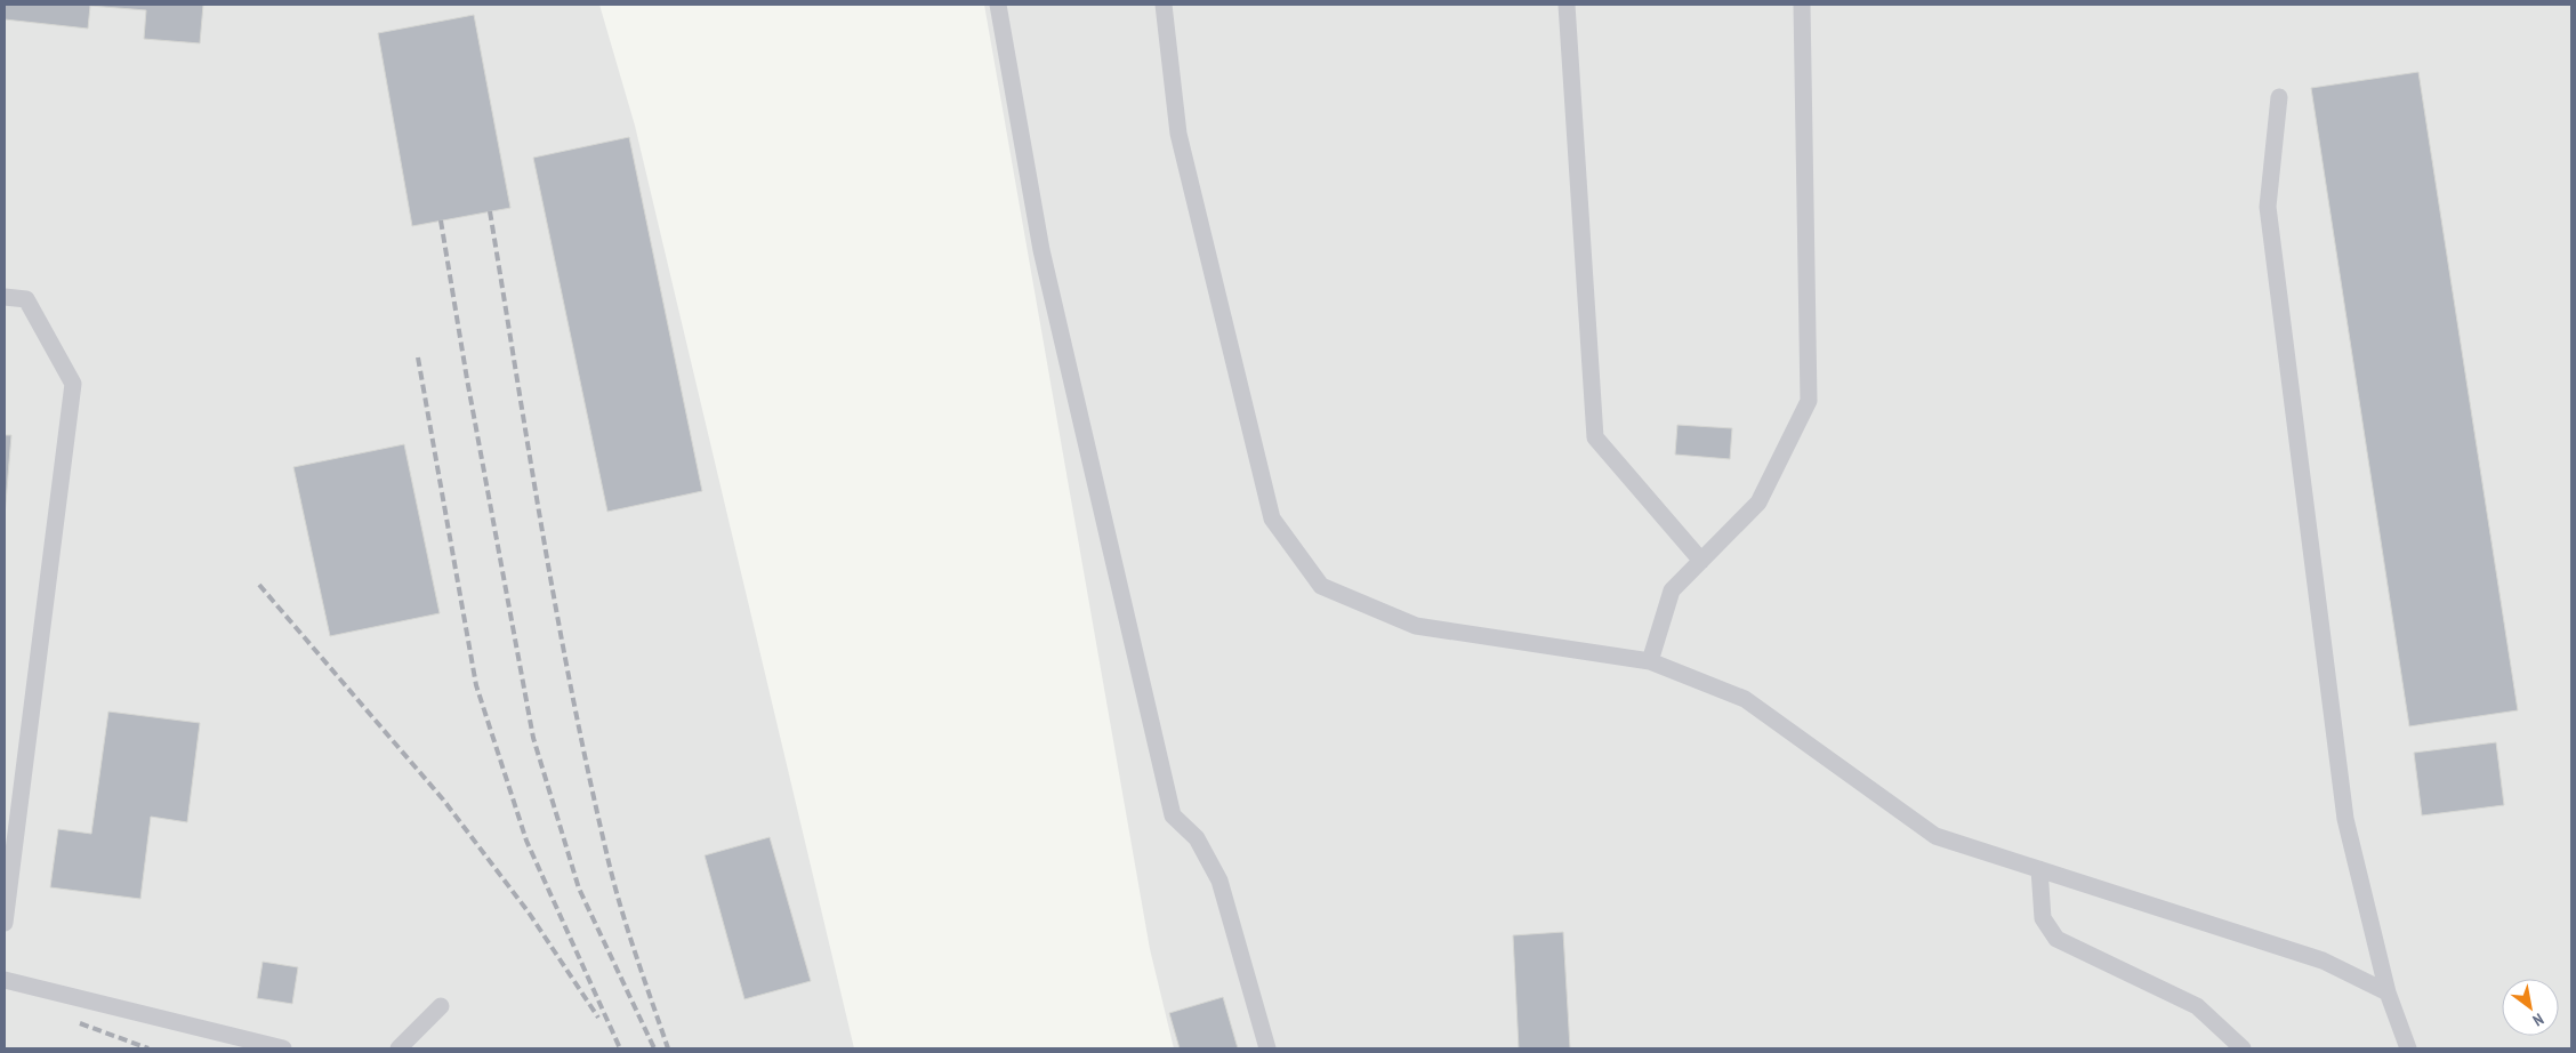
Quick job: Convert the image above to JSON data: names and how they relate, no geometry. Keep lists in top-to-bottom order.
{
  "north": "bottom right"
}
